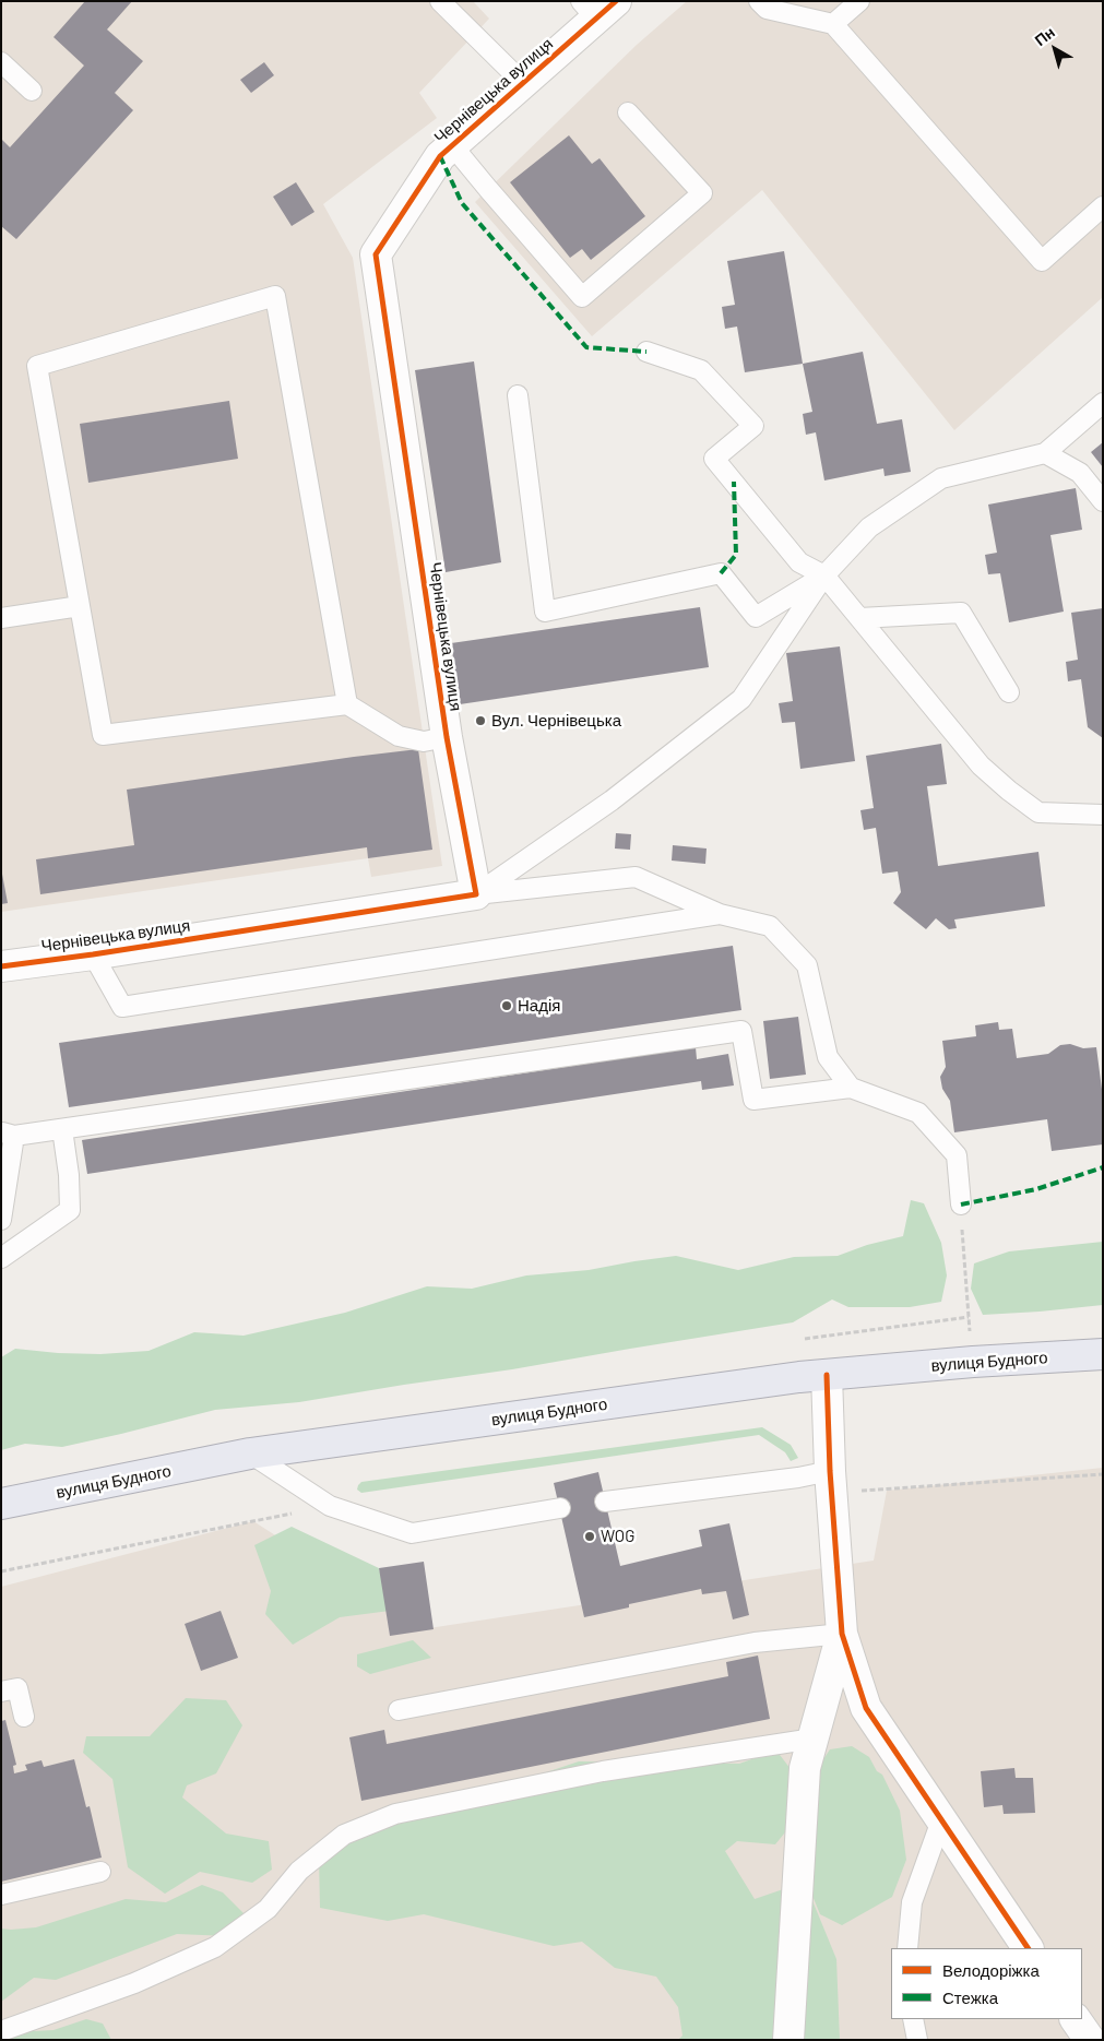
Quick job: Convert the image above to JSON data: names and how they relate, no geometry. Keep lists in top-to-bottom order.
{
  "streets": {
    "highway": ["вулиця Будного"],
    "street": ["Чернівецька вулиця"]
  },
  "places": ["Вул. Чернівецька", "Надія", "WOG"],
  "legend": ["Велодоріжка", "Стежка"],
  "north": "top left"
}
